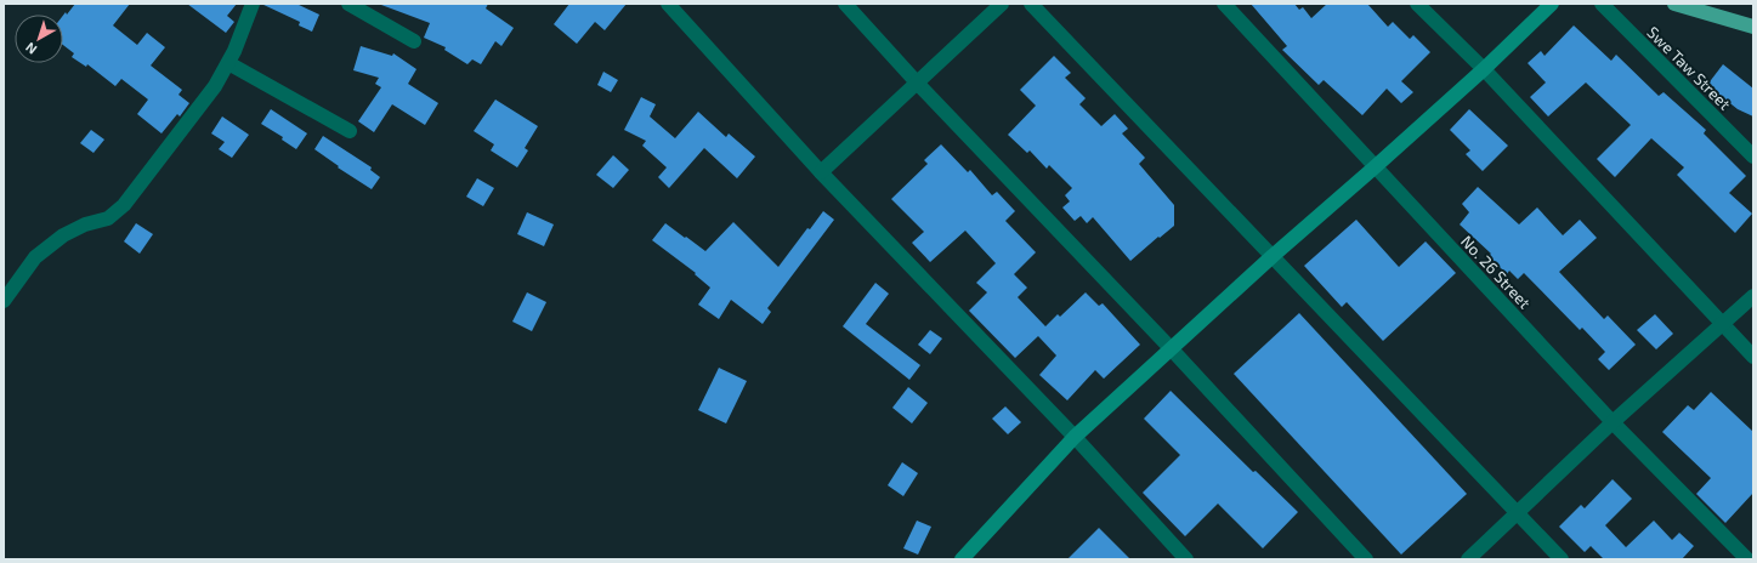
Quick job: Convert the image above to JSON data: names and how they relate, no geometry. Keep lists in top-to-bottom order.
{
  "streets": {
    "street": ["Swe Taw Street", "No. 26 Street"]
  },
  "north": "bottom left"
}
